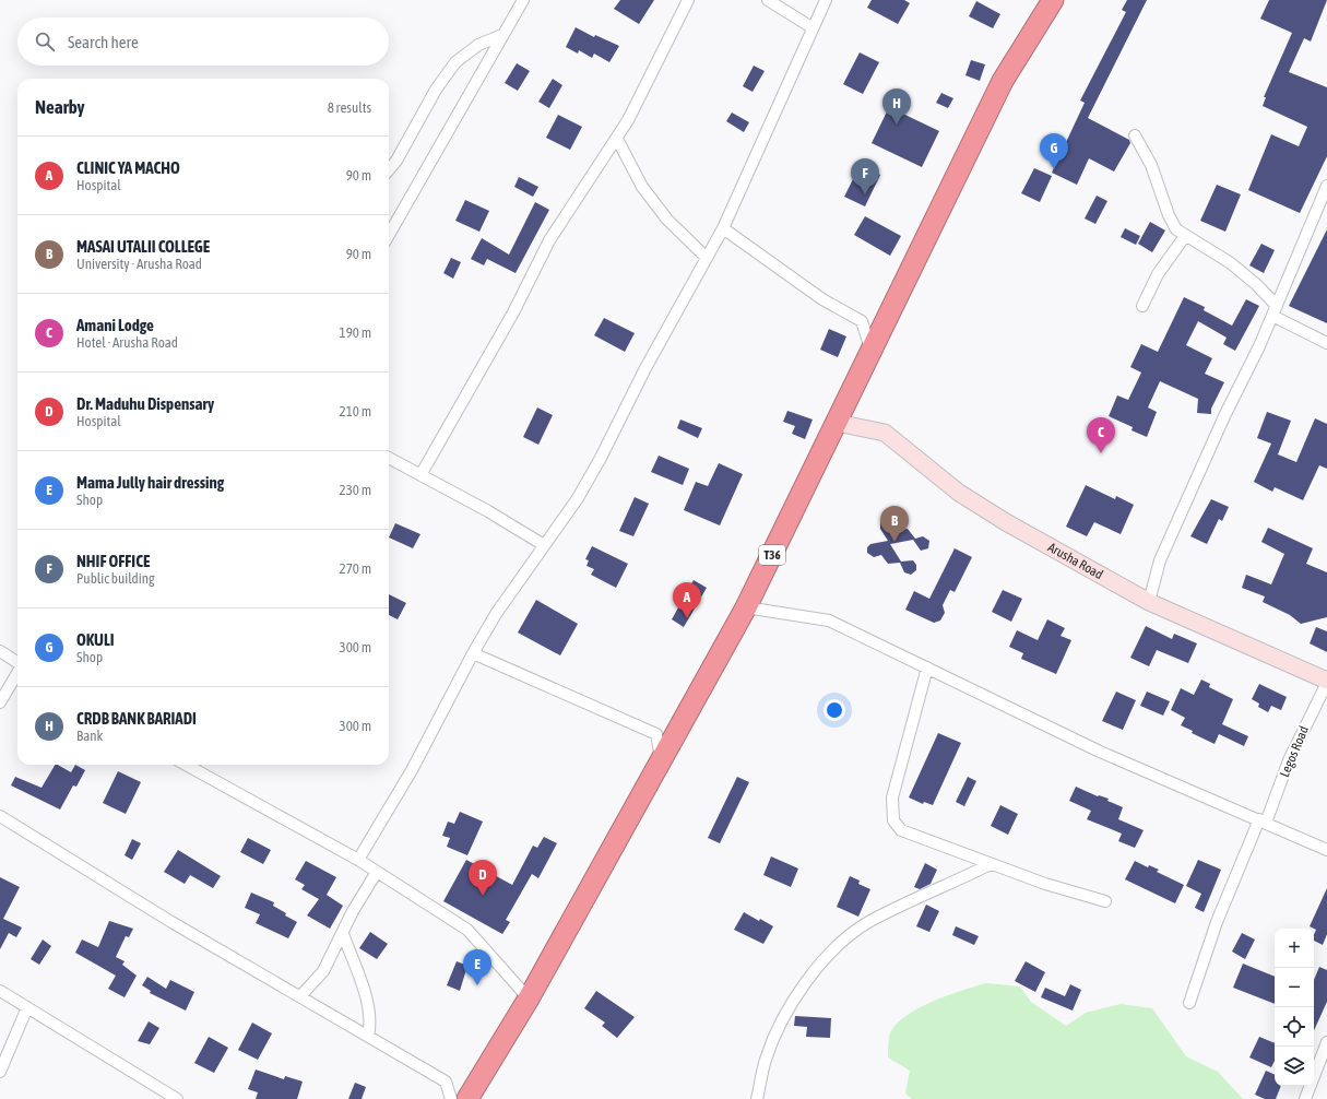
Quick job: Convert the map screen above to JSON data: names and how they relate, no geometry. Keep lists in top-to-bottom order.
{
  "streets": {
    "highway": ["T36"],
    "main road": ["Arusha Road"],
    "street": ["Legos Road"]
  },
  "crossings": [
    ["T36", "Arusha Road"],
    ["Arusha Road", "Legos Road"]
  ],
  "page": {
    "search": "Search here",
    "heading": ["Nearby", "8 results"],
    "pins": [
      "H",
      "G",
      "F",
      "C",
      "B",
      "A",
      "D",
      "E"
    ],
    "list": [
      {
        "mark": "A",
        "name": "CLINIC YA MACHO",
        "note": "Hospital",
        "value": "90 m"
      },
      {
        "mark": "B",
        "name": "MASAI UTALII COLLEGE",
        "note": "University · Arusha Road",
        "value": "90 m"
      },
      {
        "mark": "C",
        "name": "Amani Lodge",
        "note": "Hotel · Arusha Road",
        "value": "190 m"
      },
      {
        "mark": "D",
        "name": "Dr. Maduhu Dispensary",
        "note": "Hospital",
        "value": "210 m"
      },
      {
        "mark": "E",
        "name": "Mama Jully hair dressing",
        "note": "Shop",
        "value": "230 m"
      },
      {
        "mark": "F",
        "name": "NHIF OFFICE",
        "note": "Public building",
        "value": "270 m"
      },
      {
        "mark": "G",
        "name": "OKULI",
        "note": "Shop",
        "value": "300 m"
      },
      {
        "mark": "H",
        "name": "CRDB BANK BARIADI",
        "note": "Bank",
        "value": "300 m"
      }
    ],
    "map_buttons": ["+", "−"]
  }
}
